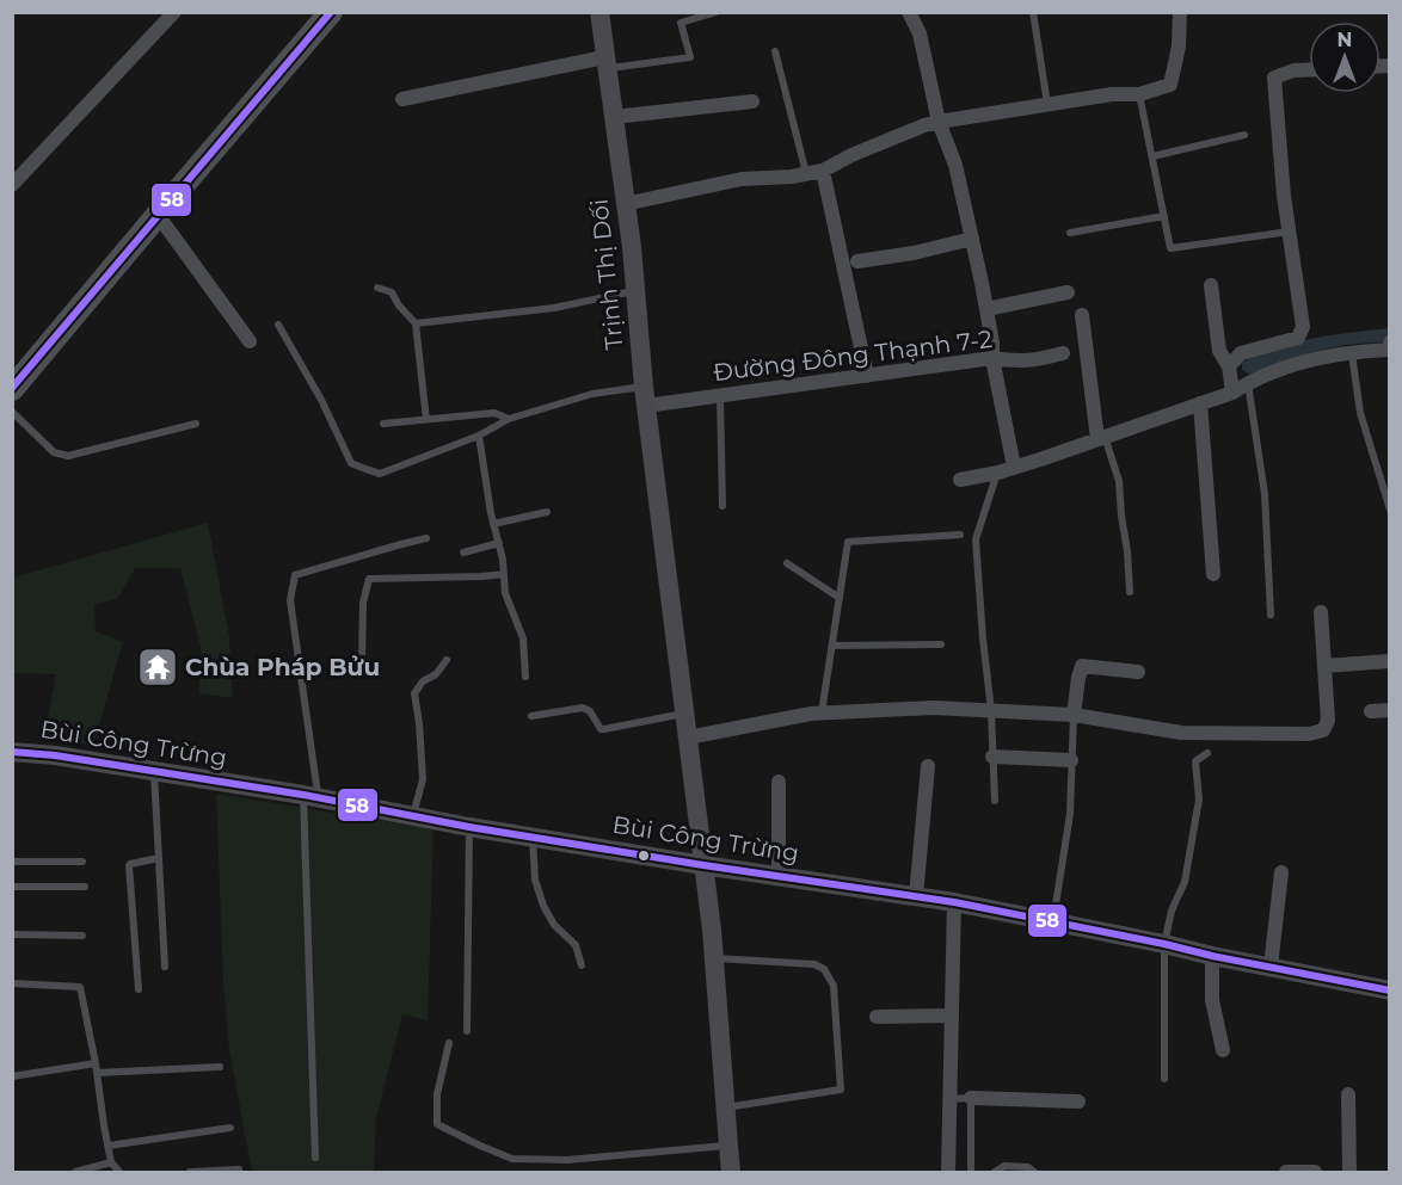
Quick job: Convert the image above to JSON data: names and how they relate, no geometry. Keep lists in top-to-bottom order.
{
  "streets": {
    "street": ["Trịnh Thị Dối", "Đường Đông Thạnh 7-2", "Bùi Công Trừng"]
  },
  "crossings": [
    ["Trịnh Thị Dối", "Đường Đông Thạnh 7-2"],
    ["Trịnh Thị Dối", "Bùi Công Trừng"]
  ],
  "places": {
    "temple": ["Chùa Pháp Bửu"]
  },
  "lines": ["transit line 58"],
  "north": "top"
}
